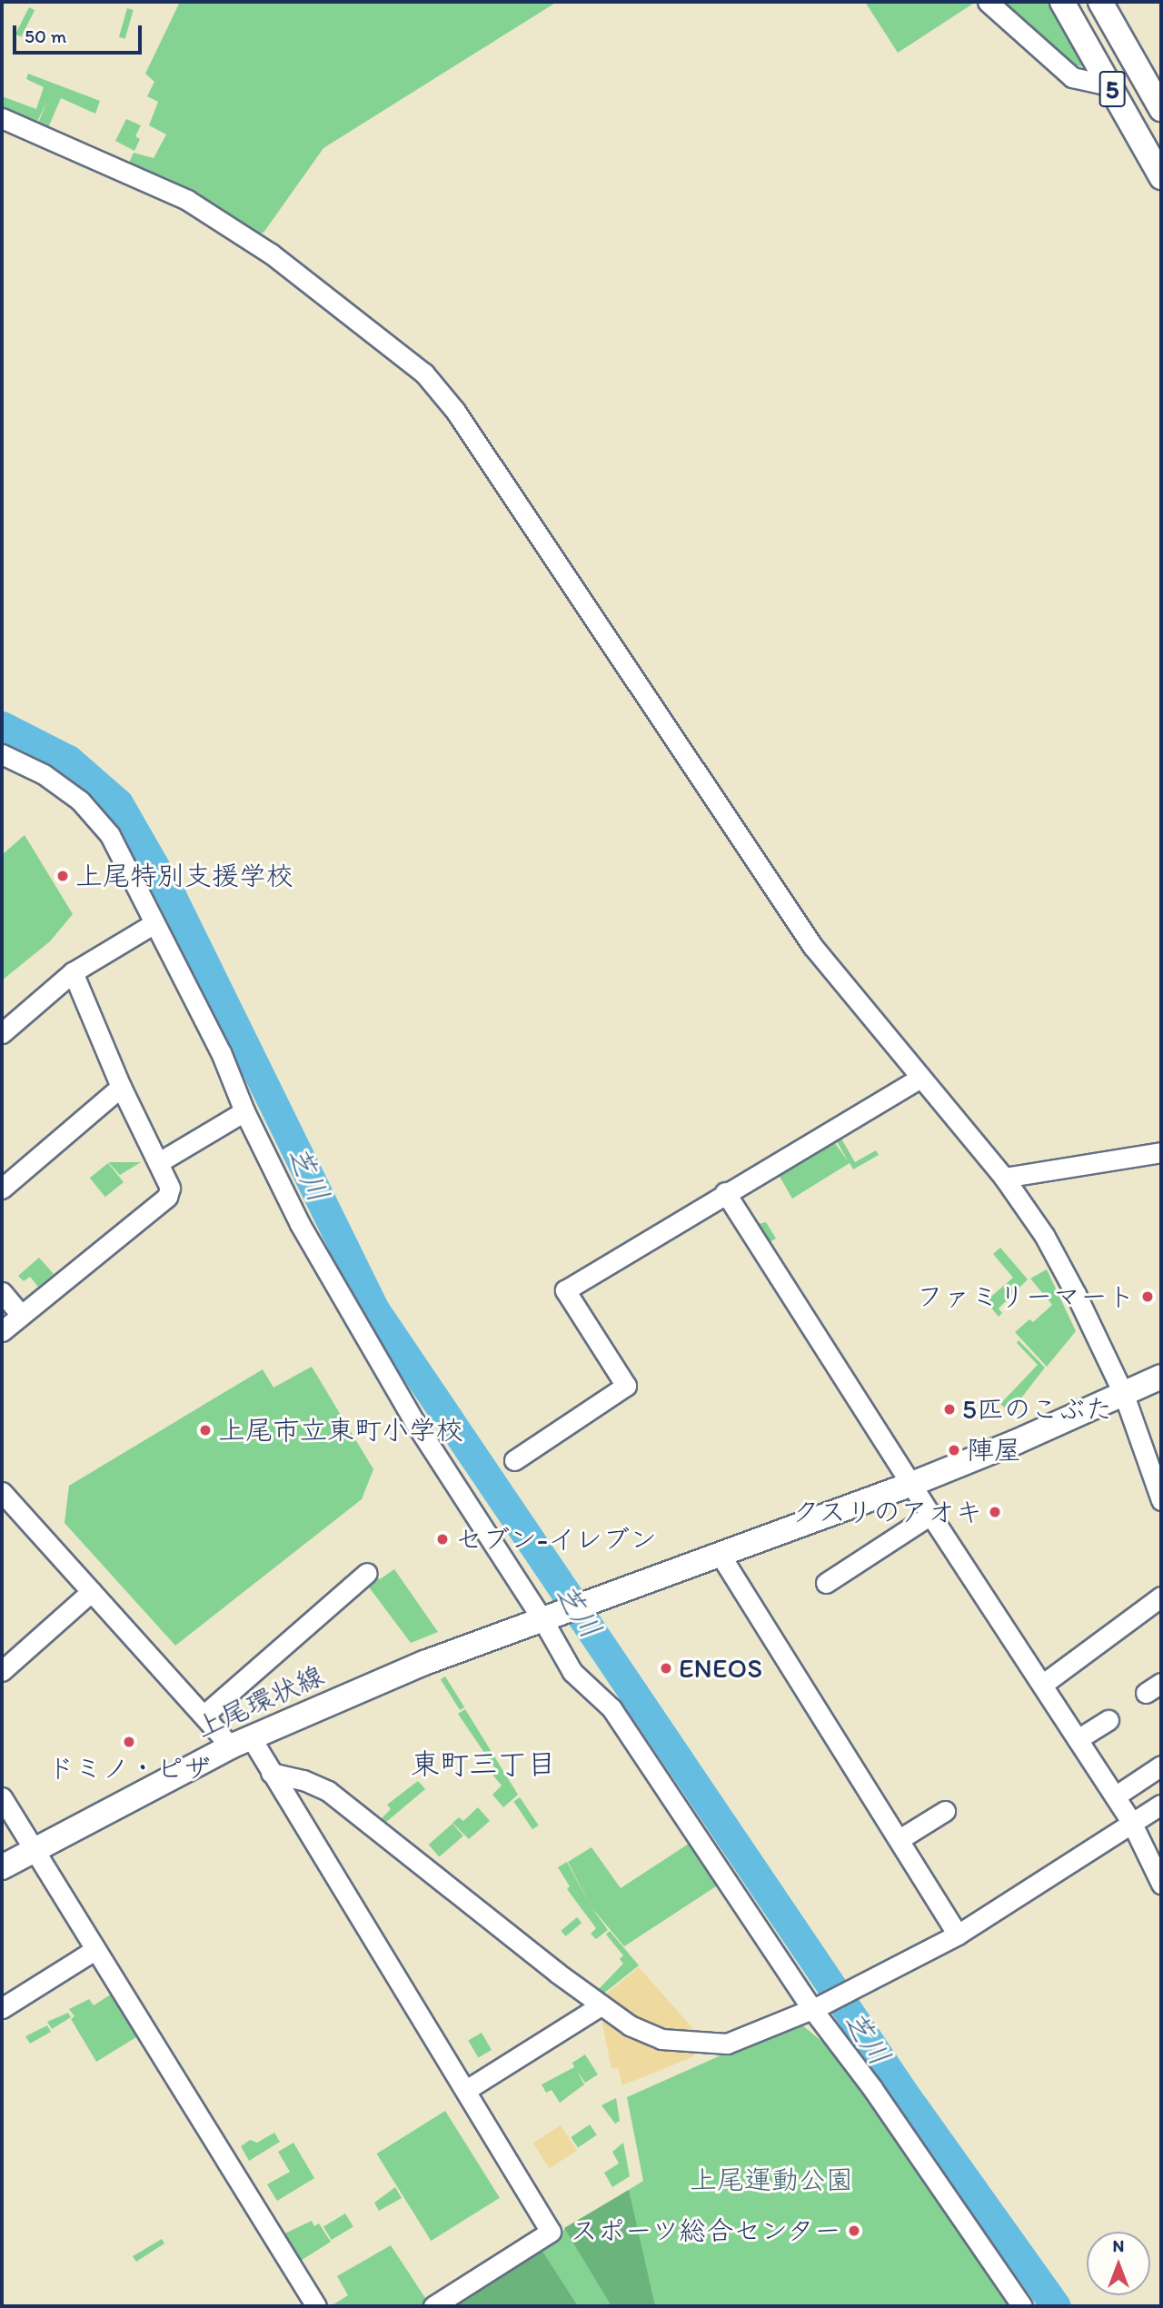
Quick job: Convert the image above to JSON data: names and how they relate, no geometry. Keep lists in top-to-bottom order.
{
  "streets": {
    "main road": ["5", "上尾環状線"]
  },
  "districts": ["東町三丁目"],
  "water": ["芝川"],
  "parks": ["上尾運動公園"],
  "places": [
    "上尾特別支援学校",
    "ファミリーマート",
    "5匹のこぶた",
    "上尾市立東町小学校",
    "陣屋",
    "クスリのアオキ",
    "セブン-イレブン",
    "ENEOS",
    "ドミノ・ピザ",
    "スポーツ総合センター"
  ],
  "scale_bar": "50 m",
  "north": "top"
}
